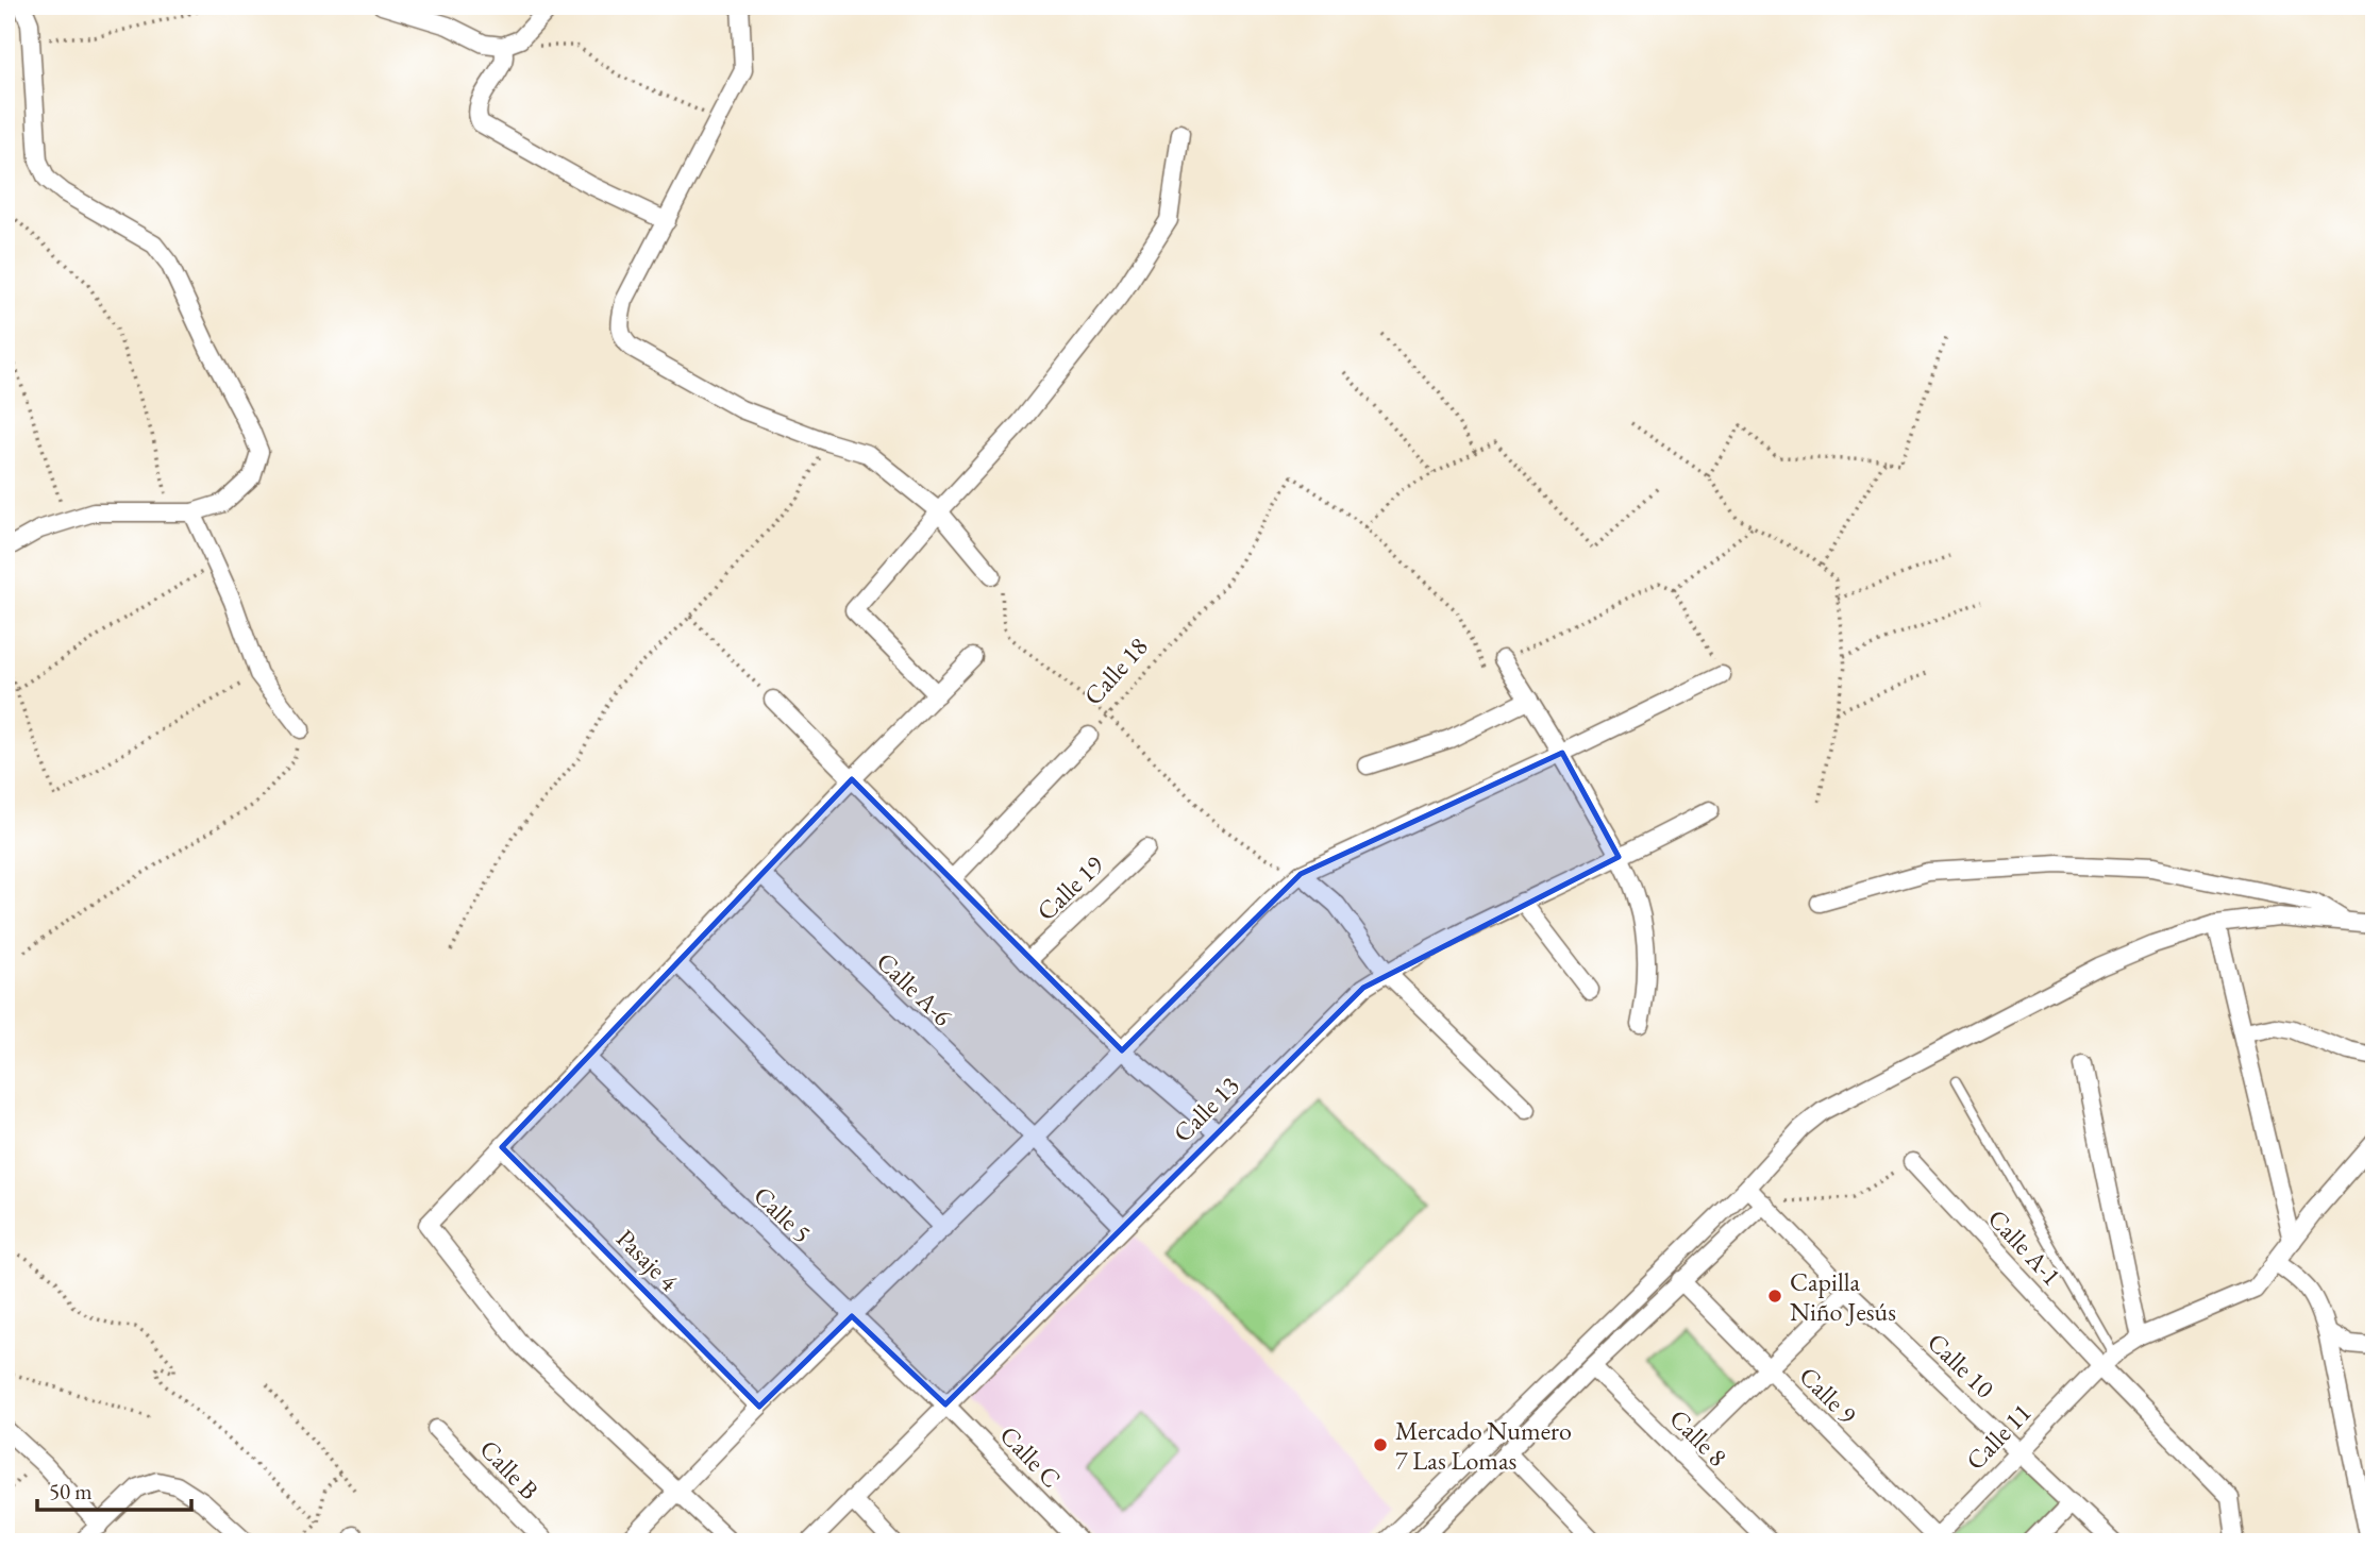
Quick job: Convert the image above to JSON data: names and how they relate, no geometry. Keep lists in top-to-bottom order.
{
  "streets": {
    "street": [
      "Calle 18",
      "Calle 19",
      "Calle A-6",
      "Calle 13",
      "Calle 5",
      "Calle A-1",
      "Pasaje 4",
      "Calle 10",
      "Calle 9",
      "Calle 11",
      "Calle 8",
      "Calle C",
      "Calle B"
    ]
  },
  "crossings": [
    ["Calle A-6", "Calle 13"],
    ["Calle 13", "Calle 5"],
    ["Calle 13", "Calle C"],
    ["Calle 5", "Calle C"],
    ["Calle A-1", "Calle 11"],
    ["Calle 10", "Calle 11"],
    ["Calle 9", "Calle 11"]
  ],
  "places": ["Capilla Niño Jesús", "Mercado Numero 7 Las Lomas"],
  "scale_bar": "50 m"
}
